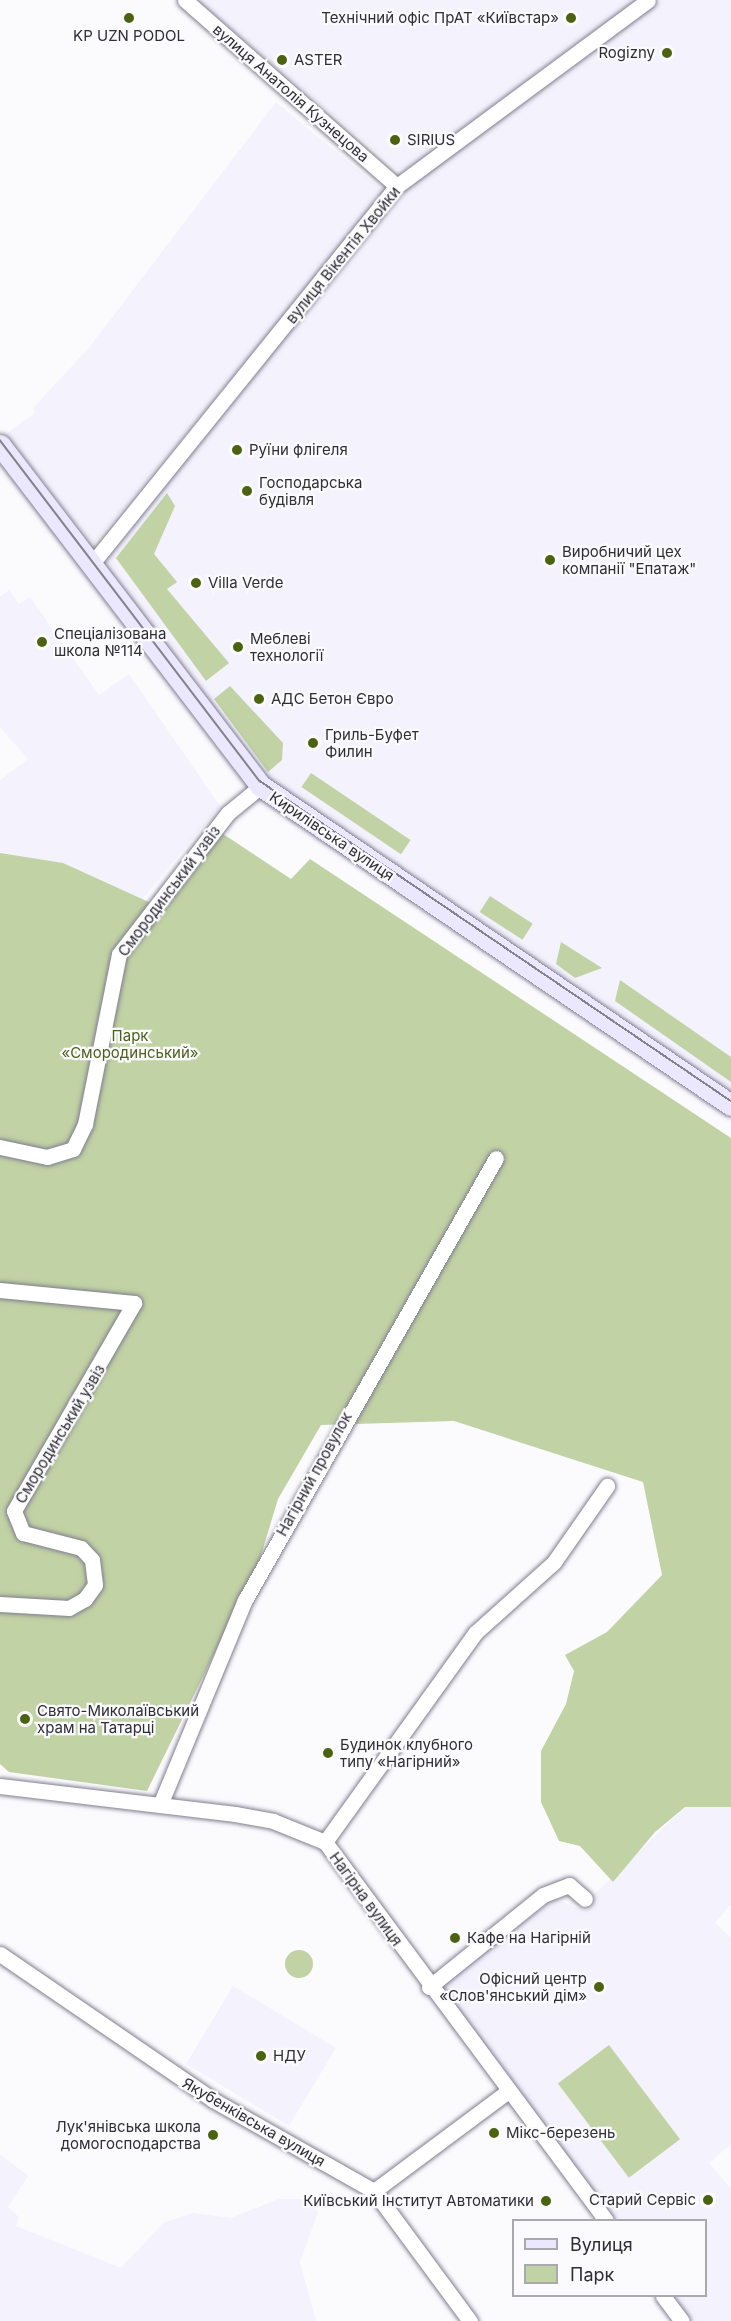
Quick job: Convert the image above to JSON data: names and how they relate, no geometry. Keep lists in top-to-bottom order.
{
  "streets": {
    "main road": ["Кирилівська вулиця"],
    "street": [
      "вулиця Анатолія Кузнецова",
      "вулиця Вікентія Хвойки",
      "Смородинський узвіз",
      "Нагірний провулок",
      "Нагірна вулиця",
      "Якубенківська вулиця"
    ]
  },
  "crossings": [
    ["вулиця Анатолія Кузнецова", "вулиця Вікентія Хвойки"],
    ["вулиця Вікентія Хвойки", "Кирилівська вулиця"],
    ["Кирилівська вулиця", "Смородинський узвіз"],
    ["Нагірний провулок", "Нагірна вулиця"]
  ],
  "parks": ["Парк «Смородинський»"],
  "places": [
    "KP UZN PODOL",
    "Технічний офіс ПрАТ «Київстар»",
    "Rogizny",
    "ASTER",
    "SIRIUS",
    "Руїни флігеля",
    "Господарська будівля",
    "Виробничий цех компанії \"Епатаж\"",
    "Villa Verde",
    "Спеціалізована школа №114",
    "Меблеві технології",
    "АДС Бетон Євро",
    "Гриль-Буфет Филин",
    "Свято-Миколаївський храм на Татарці",
    "Будинок клубного типу «Нагірний»",
    "Кафе на Нагірній",
    "Офісний центр «Слов'янський дім»",
    "НДУ",
    "Мікс-березень",
    "Лук'янівська школа домогосподарства",
    "Старий Сервіс",
    "Київський Інститут Автоматики"
  ],
  "legend": ["Вулиця", "Парк"]
}
